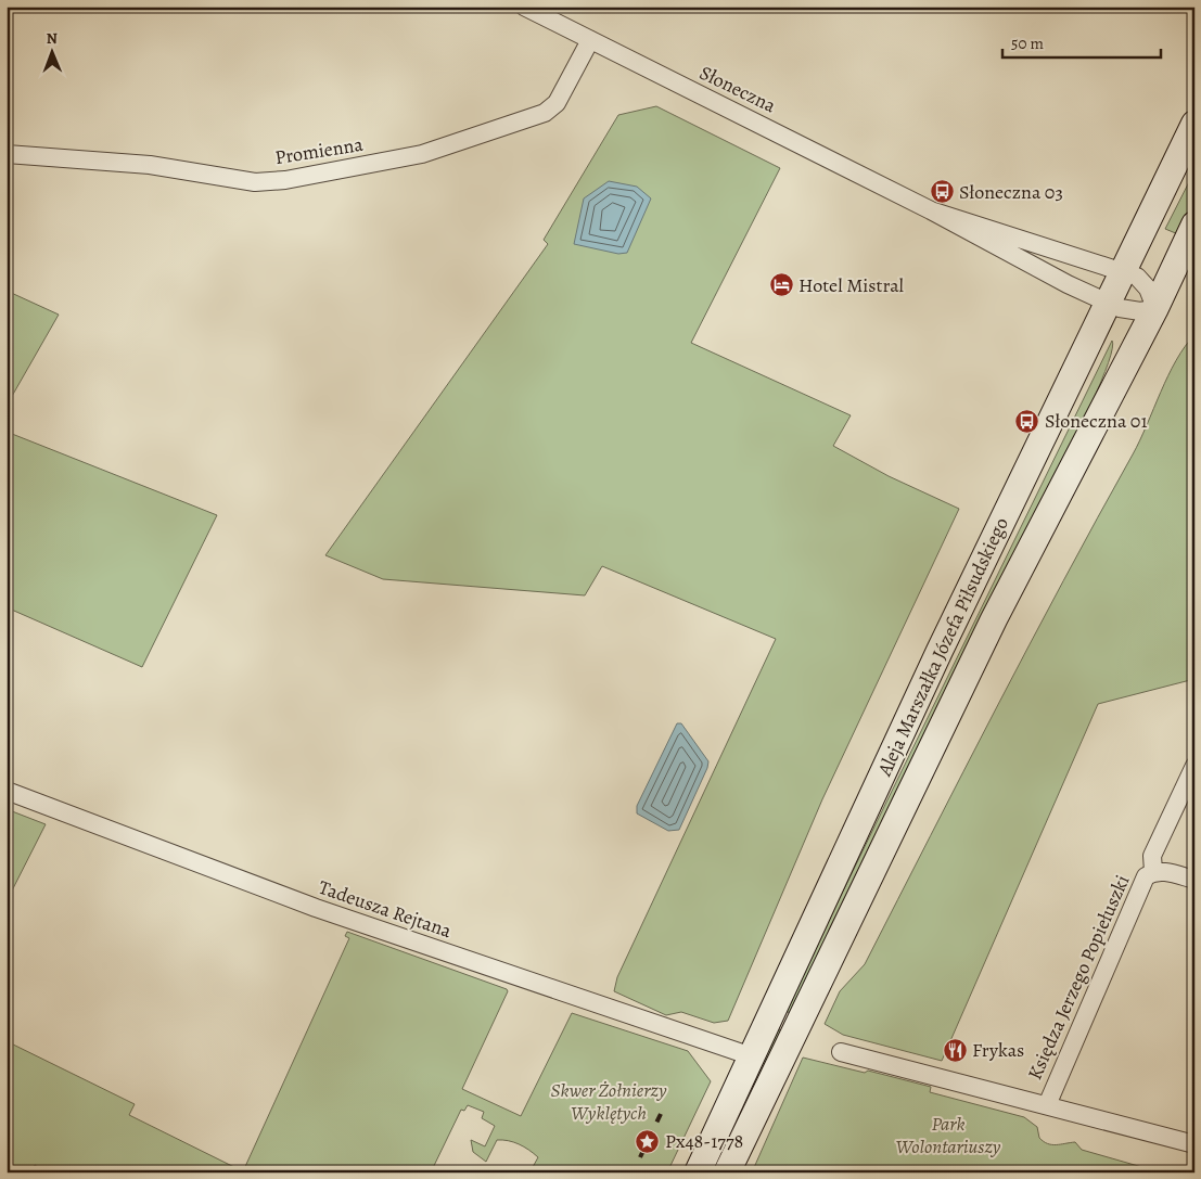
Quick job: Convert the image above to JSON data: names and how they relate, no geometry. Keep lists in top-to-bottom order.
{
  "streets": {
    "main road": ["Aleja Marszałka Józefa Piłsudskiego"],
    "street": [
      "Słoneczna",
      "Promienna",
      "Tadeusza Rejtana",
      "Księdza Jerzego Popiełuszki"
    ]
  },
  "crossings": [
    ["Słoneczna", "Promienna"],
    ["Słoneczna", "Aleja Marszałka Józefa Piłsudskiego"],
    ["Aleja Marszałka Józefa Piłsudskiego", "Tadeusza Rejtana"]
  ],
  "parks": ["Skwer Żołnierzy Wyklętych", "Park Wolontariuszy"],
  "places": {
    "bus stop": ["Słoneczna 03", "Słoneczna 01"],
    "hotel": ["Hotel Mistral"],
    "restaurant": ["Frykas"],
    "place": ["Px48-1778"]
  },
  "scale_bar": "50 m",
  "north": "top"
}
